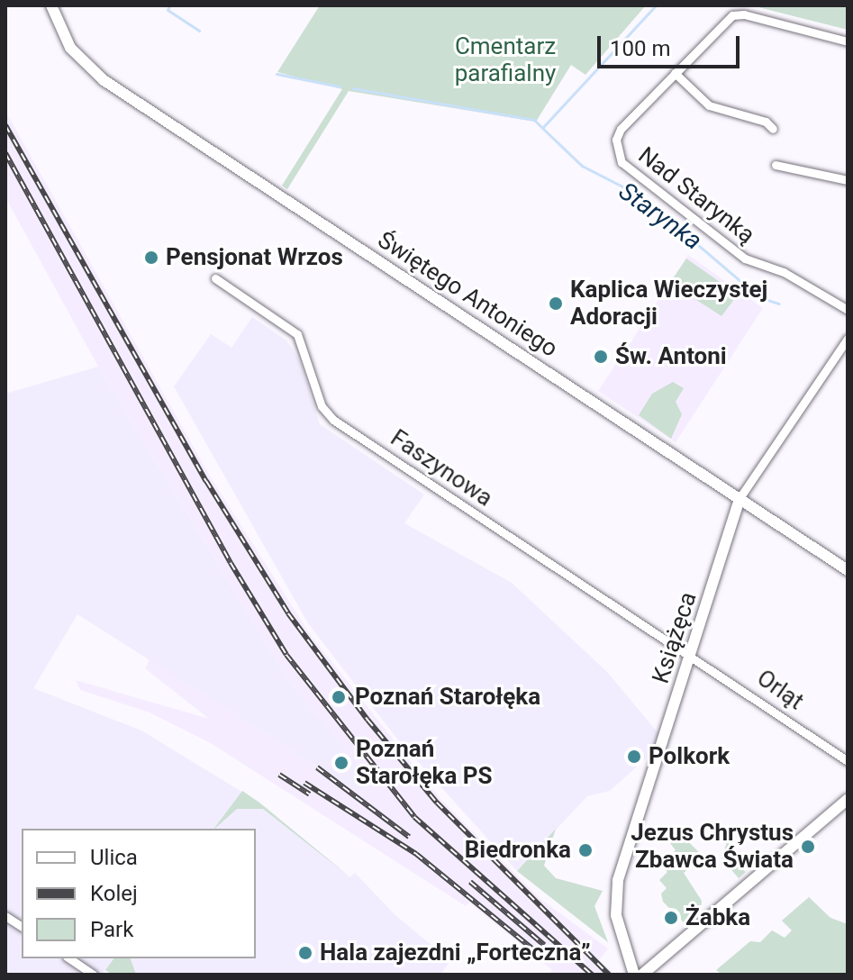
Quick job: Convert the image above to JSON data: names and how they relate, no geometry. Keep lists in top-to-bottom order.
{
  "streets": {
    "street": [
      "Nad Starynką",
      "Świętego Antoniego",
      "Faszynowa",
      "Książęca",
      "Orląt"
    ]
  },
  "crossings": [
    ["Świętego Antoniego", "Książęca"],
    ["Faszynowa", "Książęca"],
    ["Faszynowa", "Orląt"],
    ["Książęca", "Orląt"]
  ],
  "water": ["Starynka"],
  "parks": ["Cmentarz parafialny"],
  "places": [
    "Pensjonat Wrzos",
    "Kaplica Wieczystej Adoracji",
    "Św. Antoni",
    "Poznań Starołęka",
    "Polkork",
    "Poznań Starołęka PS",
    "Jezus Chrystus Zbawca Świata",
    "Biedronka",
    "Żabka",
    "Hala zajezdni „Forteczna”"
  ],
  "legend": ["Ulica", "Kolej", "Park"],
  "scale_bar": "100 m"
}
